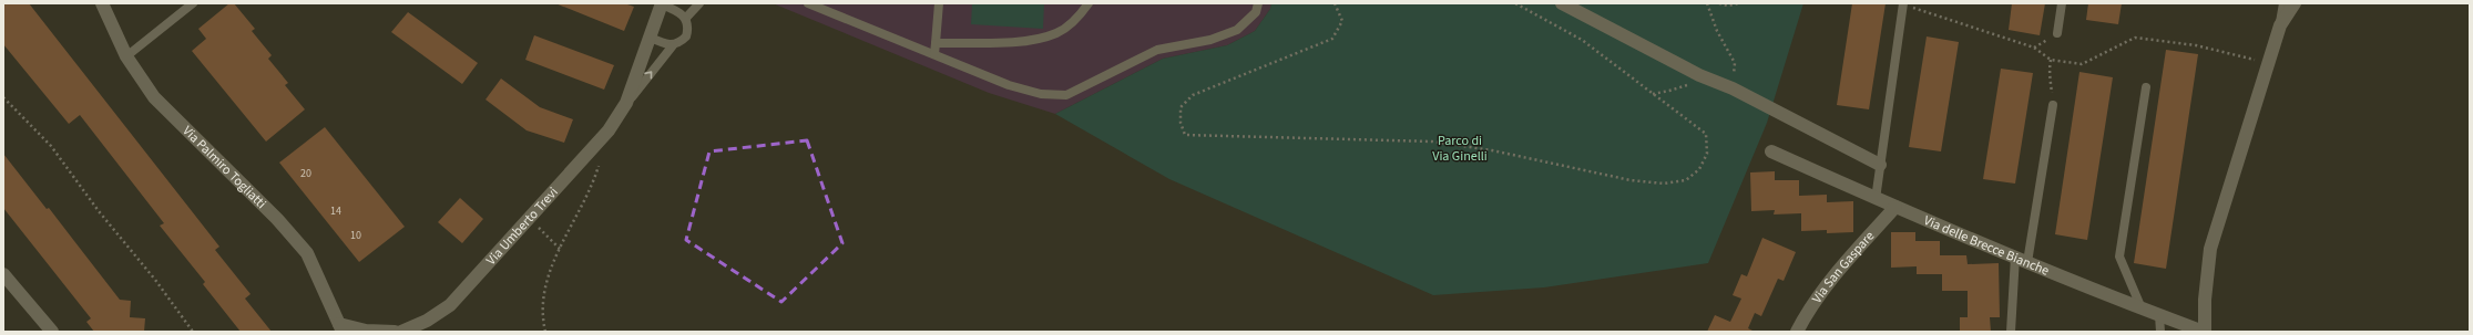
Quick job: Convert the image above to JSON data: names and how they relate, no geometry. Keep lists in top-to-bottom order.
{
  "streets": {
    "street": [
      "Via Palmiro Togliatti",
      "Via Umberto Trevi",
      "Via delle Brecce Bianche",
      "Via San Gaspare"
    ]
  },
  "crossings": [
    ["Via delle Brecce Bianche", "Via San Gaspare"]
  ],
  "parks": ["Parco di Via Ginelli"],
  "house_numbers": ["20", "14", "10"]
}
